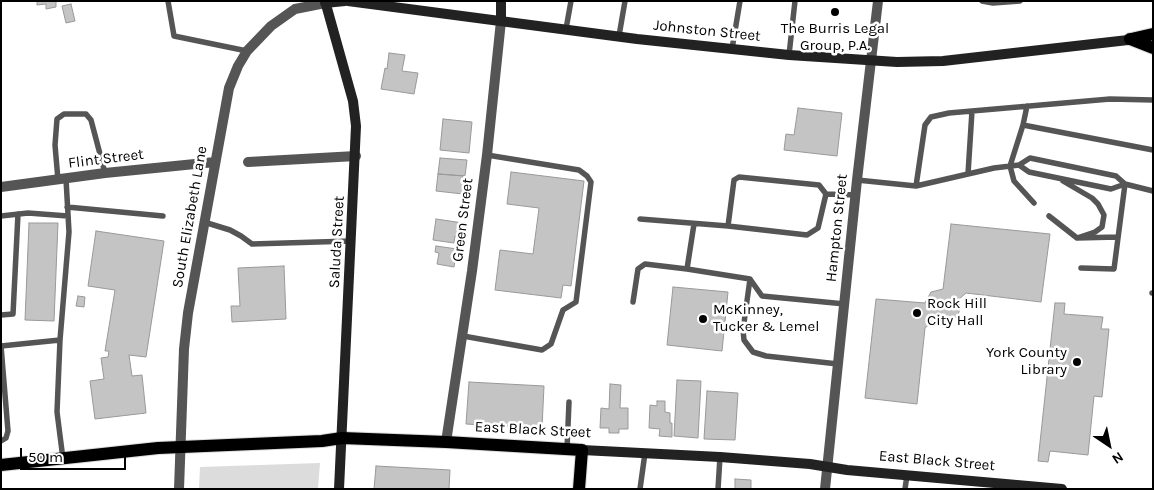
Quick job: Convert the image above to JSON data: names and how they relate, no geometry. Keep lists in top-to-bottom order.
{
  "streets": {
    "main road": [
      "Johnston Street",
      "Green Street",
      "Saluda Street",
      "East Black Street"
    ],
    "street": ["Flint Street", "South Elizabeth Lane", "Hampton Street"]
  },
  "crossings": [
    ["Johnston Street", "South Elizabeth Lane"],
    ["Johnston Street", "Green Street"],
    ["Johnston Street", "Hampton Street"],
    ["Johnston Street", "Saluda Street"],
    ["Flint Street", "South Elizabeth Lane"],
    ["South Elizabeth Lane", "Saluda Street"],
    ["South Elizabeth Lane", "East Black Street"],
    ["Green Street", "East Black Street"],
    ["Hampton Street", "East Black Street"],
    ["Saluda Street", "East Black Street"]
  ],
  "places": [
    "The Burris Legal Group, P.A.",
    "Rock Hill City Hall",
    "McKinney, Tucker & Lemel",
    "York County Library"
  ],
  "scale_bar": "50 m",
  "north": "bottom right"
}
